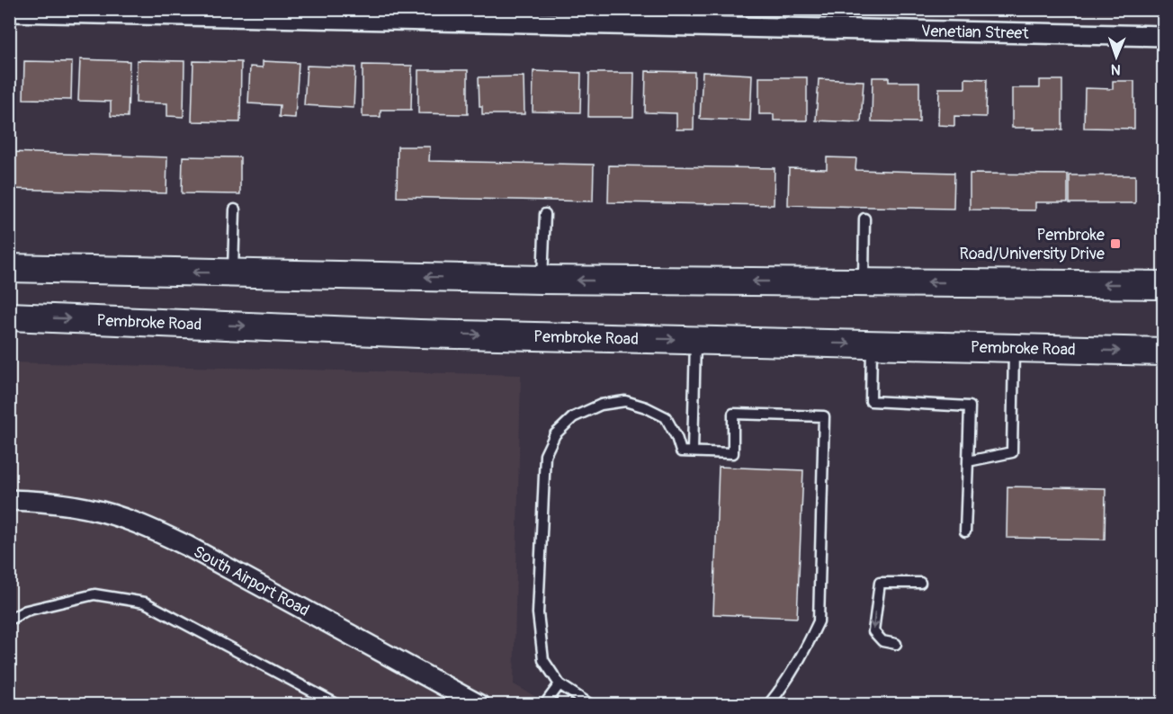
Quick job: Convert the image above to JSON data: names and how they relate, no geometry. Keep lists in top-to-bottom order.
{
  "streets": {
    "main road": ["Pembroke Road"],
    "street": ["Venetian Street", "South Airport Road"]
  },
  "places": {
    "transit": ["Pembroke Road/University Drive"]
  },
  "north": "bottom"
}
